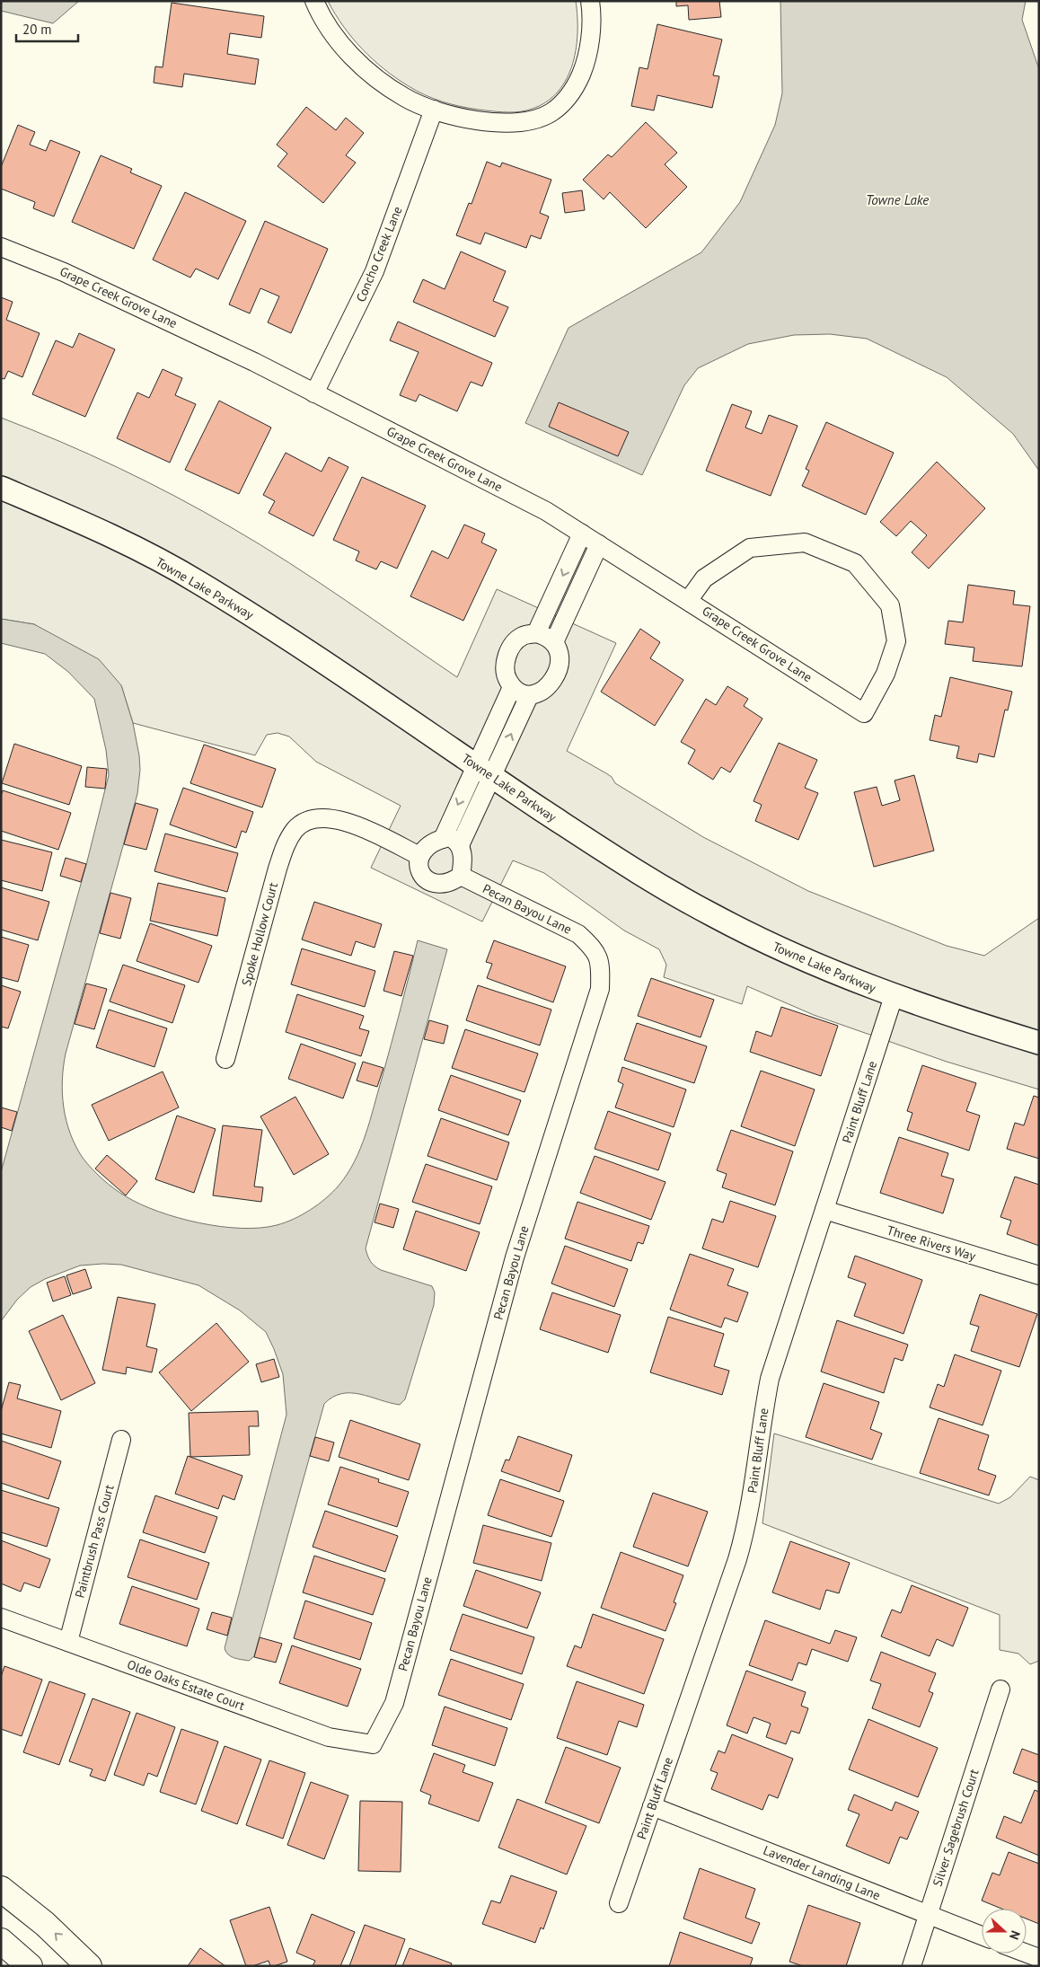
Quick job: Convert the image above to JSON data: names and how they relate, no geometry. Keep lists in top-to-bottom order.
{
  "streets": {
    "street": [
      "Concho Creek Lane",
      "Grape Creek Grove Lane",
      "Towne Lake Parkway",
      "Pecan Bayou Lane",
      "Spoke Hollow Court",
      "Paint Bluff Lane",
      "Three Rivers Way",
      "Paintbrush Pass Court",
      "Olde Oaks Estate Court",
      "Silver Sagebrush Court",
      "Lavender Landing Lane"
    ]
  },
  "crossings": [
    ["Concho Creek Lane", "Grape Creek Grove Lane"],
    ["Towne Lake Parkway", "Paint Bluff Lane"],
    ["Pecan Bayou Lane", "Spoke Hollow Court"],
    ["Pecan Bayou Lane", "Olde Oaks Estate Court"],
    ["Paint Bluff Lane", "Three Rivers Way"],
    ["Paint Bluff Lane", "Lavender Landing Lane"],
    ["Paintbrush Pass Court", "Olde Oaks Estate Court"],
    ["Silver Sagebrush Court", "Lavender Landing Lane"]
  ],
  "water": ["Towne Lake"],
  "scale_bar": "20 m",
  "north": "right"
}
